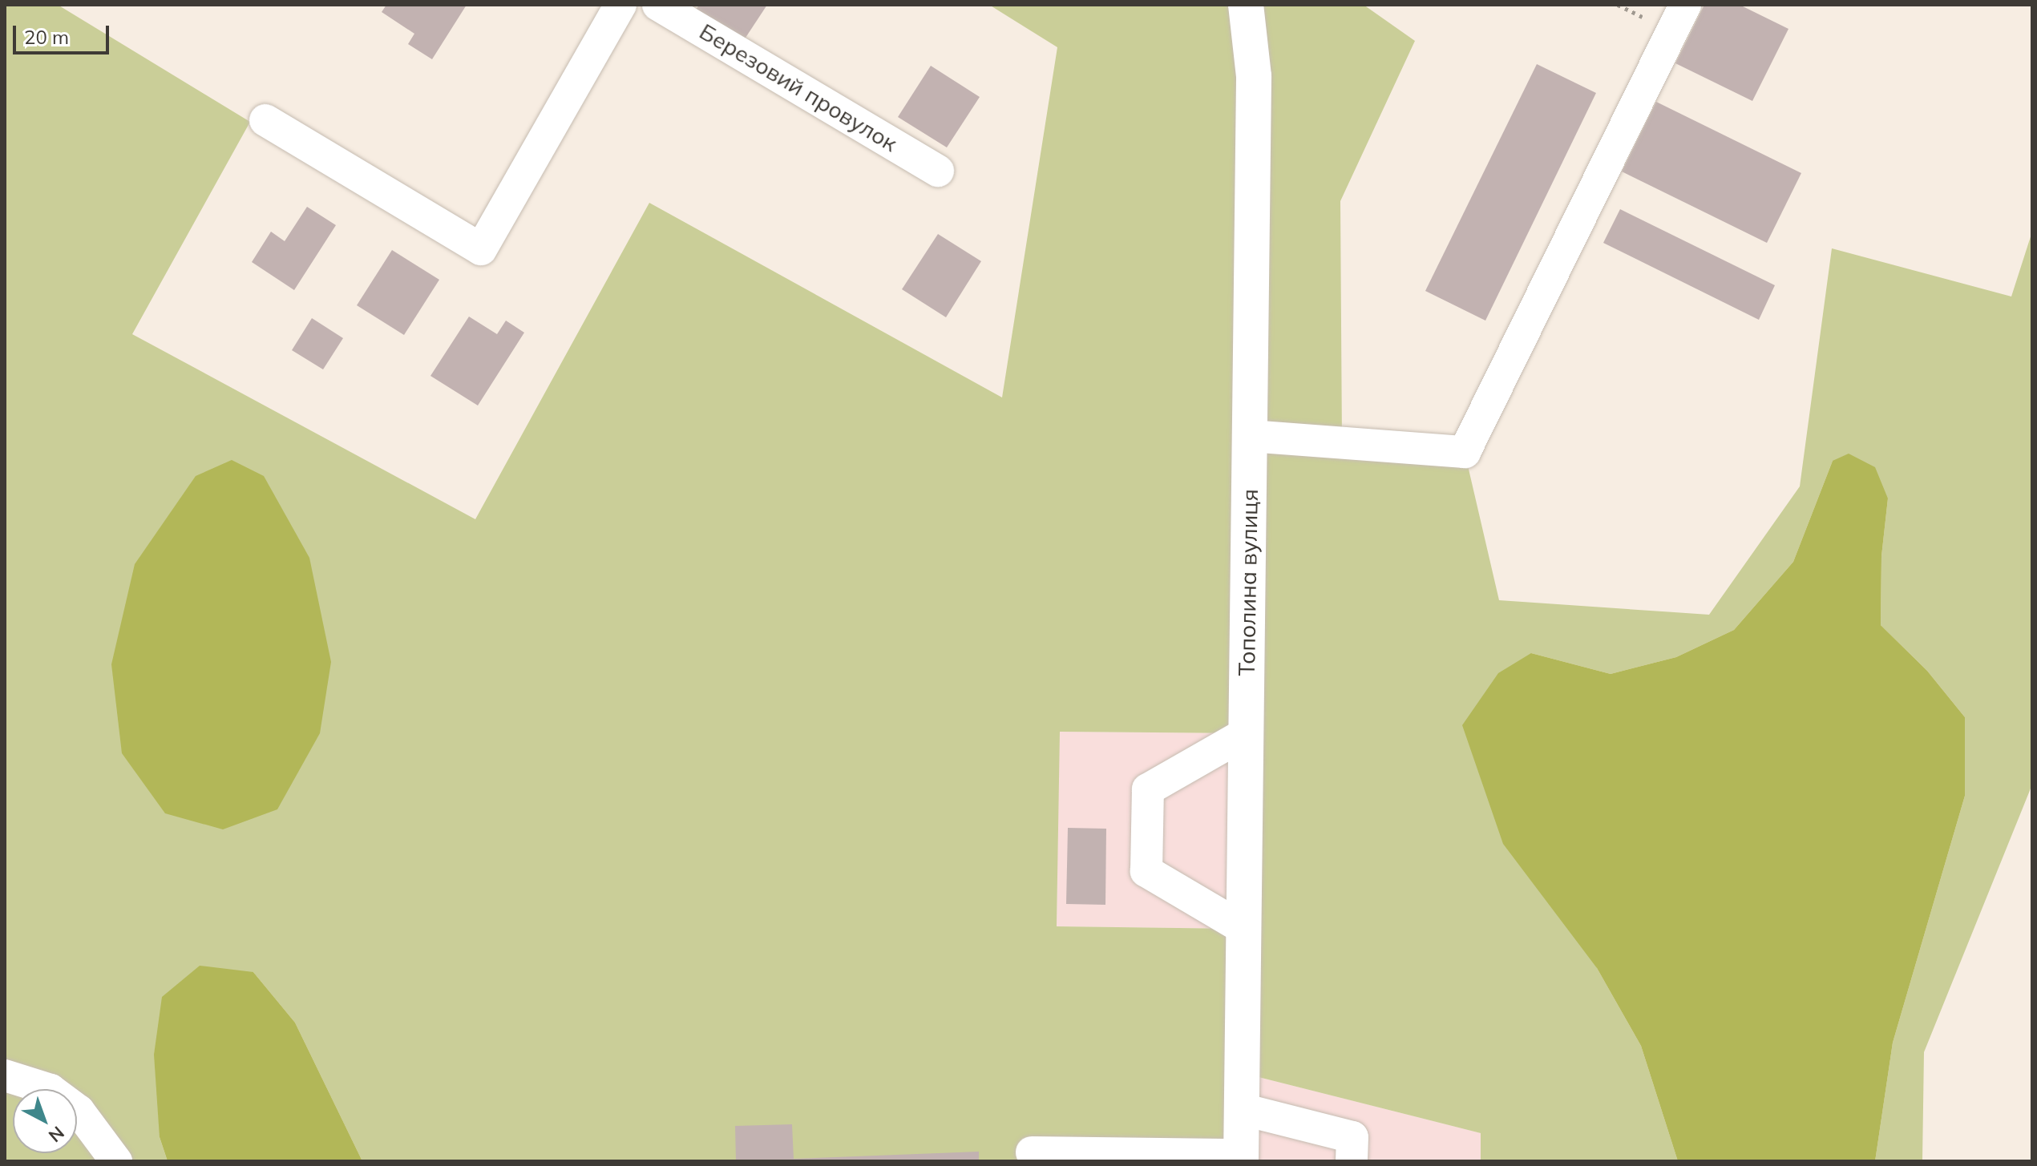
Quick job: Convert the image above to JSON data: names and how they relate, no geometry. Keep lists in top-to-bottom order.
{
  "streets": {
    "main road": ["Тополина вулиця"],
    "street": ["Березовий провулок"]
  },
  "scale_bar": "20 m",
  "north": "bottom right"
}
